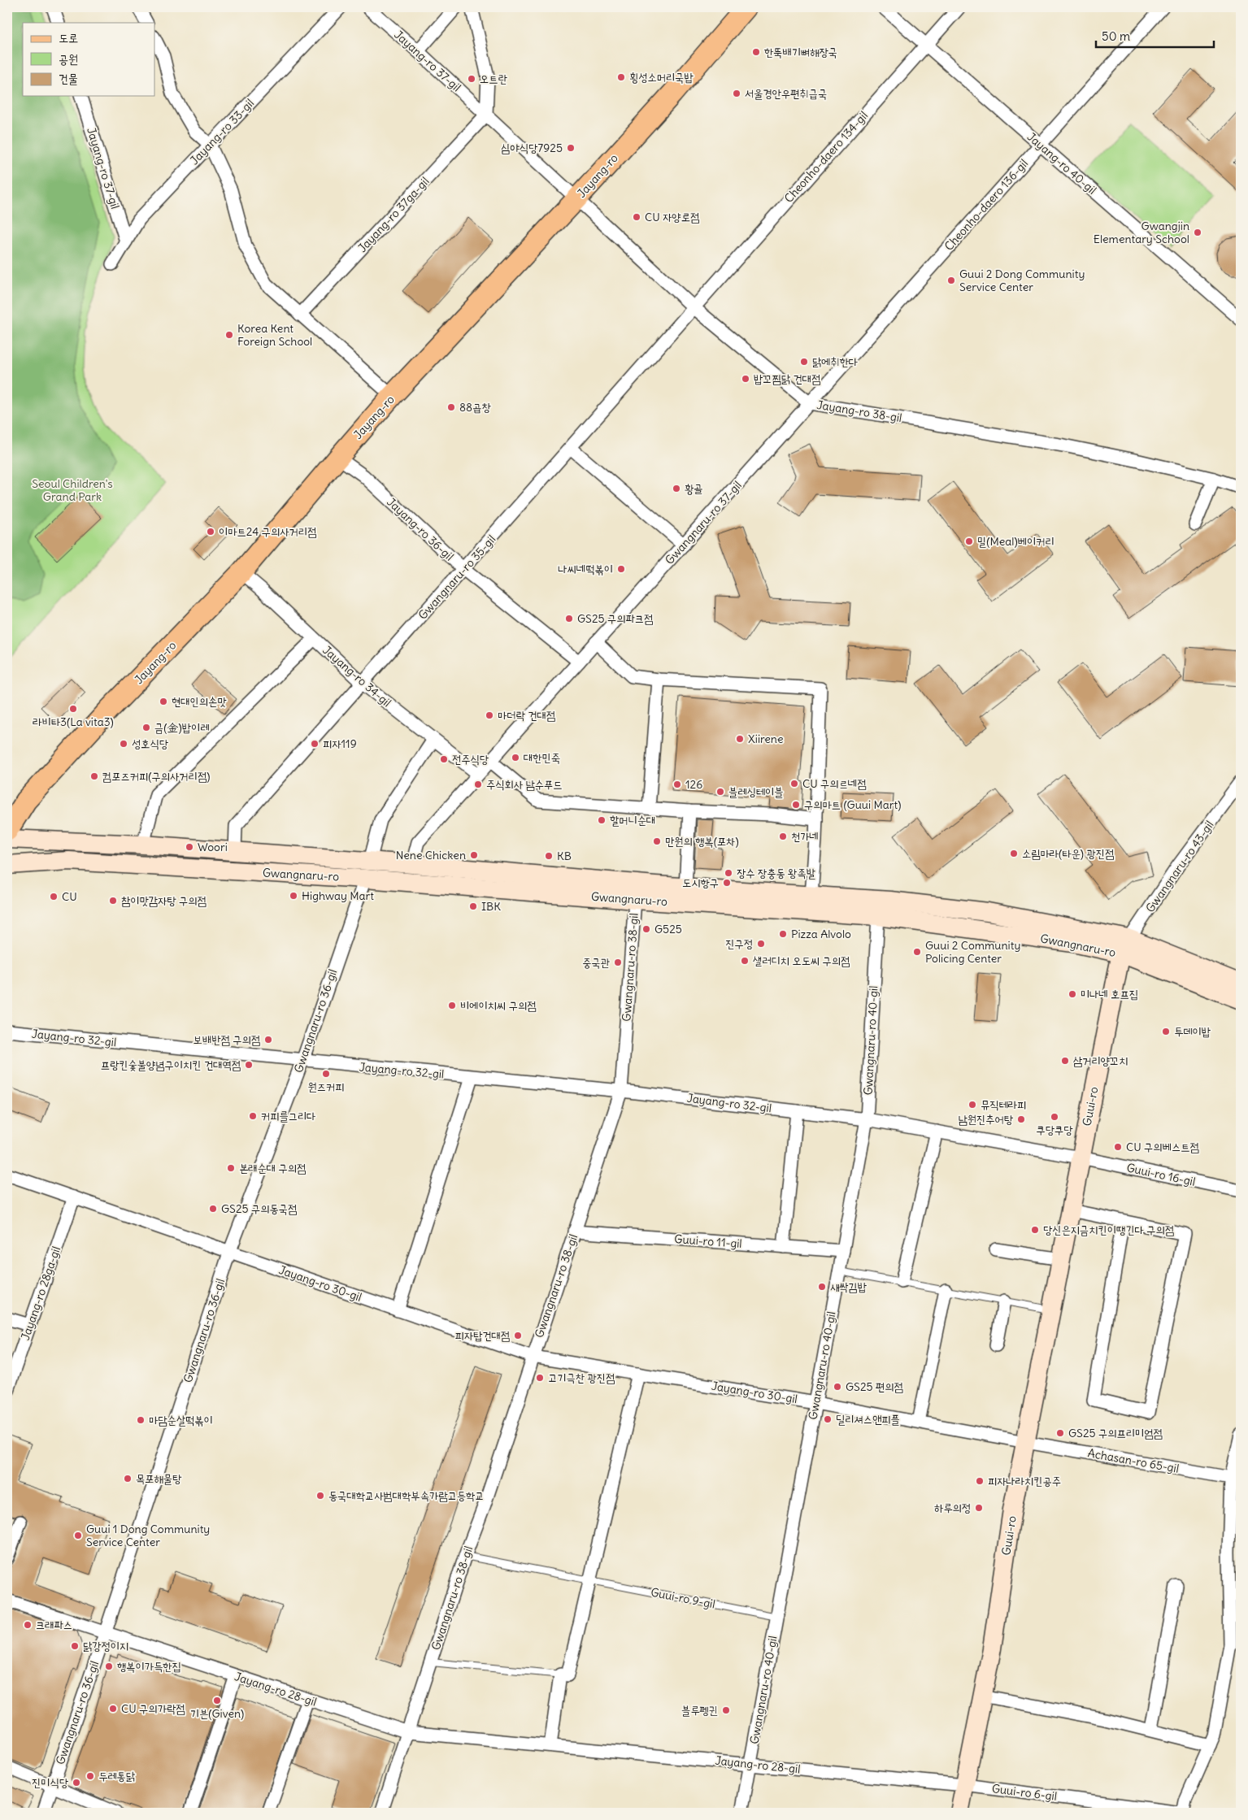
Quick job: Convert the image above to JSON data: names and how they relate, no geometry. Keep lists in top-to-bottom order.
{
  "streets": {
    "main road": ["Jayang-ro", "Gwangnaru-ro", "Guui-ro"],
    "street": [
      "Jayang-ro 37-gil",
      "Jayang-ro 33-gil",
      "Cheonho-daero 134-gil",
      "Jayang-ro 40-gil",
      "Cheonho-daero 136-gil",
      "Jayang-ro 37ga-gil",
      "Jayang-ro 38-gil",
      "Gwangnaru-ro 37-gil",
      "Jayang-ro 36-gil",
      "Gwangnaru-ro 35-gil",
      "Jayang-ro 34-gil",
      "Gwangnaru-ro 43-gil",
      "Gwangnaru-ro 38-gil",
      "Gwangnaru-ro 36-gil",
      "Jayang-ro 32-gil",
      "Gwangnaru-ro 40-gil",
      "Guui-ro 16-gil",
      "Guui-ro 11-gil",
      "Jayang-ro 30-gil",
      "Jayang-ro 28ga-gil",
      "Achasan-ro 65-gil",
      "Jayang-ro 28-gil",
      "Guui-ro 6-gil"
    ],
    "lane": ["Guui-ro 9-gil"]
  },
  "crossings": [
    ["Jayang-ro 37-gil", "Jayang-ro 33-gil"],
    ["Jayang-ro 37-gil", "Jayang-ro"],
    ["Jayang-ro 37-gil", "Jayang-ro 37ga-gil"],
    ["Jayang-ro 37-gil", "Jayang-ro 38-gil"],
    ["Cheonho-daero 134-gil", "Jayang-ro 40-gil"],
    ["Cheonho-daero 134-gil", "Jayang-ro 38-gil"],
    ["Cheonho-daero 134-gil", "Gwangnaru-ro 35-gil"],
    ["Jayang-ro 40-gil", "Cheonho-daero 136-gil"],
    ["Jayang-ro", "Jayang-ro 38-gil"],
    ["Jayang-ro", "Jayang-ro 36-gil"],
    ["Jayang-ro", "Jayang-ro 34-gil"],
    ["Cheonho-daero 136-gil", "Jayang-ro 38-gil"],
    ["Cheonho-daero 136-gil", "Gwangnaru-ro 37-gil"],
    ["Jayang-ro 38-gil", "Gwangnaru-ro 37-gil"],
    ["Jayang-ro 38-gil", "Gwangnaru-ro 35-gil"],
    ["Gwangnaru-ro 37-gil", "Jayang-ro 36-gil"],
    ["Gwangnaru-ro 37-gil", "Jayang-ro 34-gil"],
    ["Gwangnaru-ro 37-gil", "Gwangnaru-ro"],
    ["Jayang-ro 36-gil", "Gwangnaru-ro 35-gil"],
    ["Gwangnaru-ro 35-gil", "Jayang-ro 34-gil"],
    ["Gwangnaru-ro 35-gil", "Gwangnaru-ro"],
    ["Gwangnaru-ro 43-gil", "Gwangnaru-ro"],
    ["Gwangnaru-ro 43-gil", "Guui-ro"],
    ["Gwangnaru-ro", "Gwangnaru-ro 38-gil"],
    ["Gwangnaru-ro", "Gwangnaru-ro 36-gil"],
    ["Gwangnaru-ro", "Gwangnaru-ro 40-gil"],
    ["Gwangnaru-ro", "Guui-ro"],
    ["Gwangnaru-ro 38-gil", "Jayang-ro 32-gil"],
    ["Gwangnaru-ro 38-gil", "Guui-ro 11-gil"],
    ["Gwangnaru-ro 38-gil", "Jayang-ro 30-gil"],
    ["Gwangnaru-ro 38-gil", "Guui-ro 9-gil"],
    ["Gwangnaru-ro 38-gil", "Jayang-ro 28-gil"],
    ["Gwangnaru-ro 36-gil", "Jayang-ro 32-gil"],
    ["Gwangnaru-ro 36-gil", "Jayang-ro 30-gil"],
    ["Gwangnaru-ro 36-gil", "Jayang-ro 28-gil"],
    ["Jayang-ro 32-gil", "Gwangnaru-ro 40-gil"],
    ["Jayang-ro 32-gil", "Guui-ro"],
    ["Jayang-ro 32-gil", "Guui-ro 16-gil"],
    ["Gwangnaru-ro 40-gil", "Guui-ro 11-gil"],
    ["Gwangnaru-ro 40-gil", "Jayang-ro 30-gil"],
    ["Gwangnaru-ro 40-gil", "Guui-ro 9-gil"],
    ["Gwangnaru-ro 40-gil", "Jayang-ro 28-gil"],
    ["Guui-ro", "Guui-ro 16-gil"],
    ["Guui-ro", "Jayang-ro 30-gil"],
    ["Guui-ro", "Achasan-ro 65-gil"],
    ["Guui-ro", "Jayang-ro 28-gil"],
    ["Guui-ro", "Guui-ro 6-gil"],
    ["Jayang-ro 30-gil", "Jayang-ro 28ga-gil"],
    ["Jayang-ro 30-gil", "Achasan-ro 65-gil"],
    ["Jayang-ro 28-gil", "Guui-ro 6-gil"]
  ],
  "parks": ["Seoul Children's Grand Park"],
  "places": [
    "한뚝배기뼈해장국",
    "횡성소머리국밥",
    "오트란",
    "서울경안우편취급국",
    "심야식당7925",
    "CU 자양로점",
    "Gwangjin Elementary School",
    "Guui 2 Dong Community Service Center",
    "Korea Kent Foreign School",
    "닭에취한다",
    "밥꼬찜닭 건대점",
    "88곱창",
    "황골",
    "이마트24 구의사거리점",
    "밀(Meal)베이커리",
    "나씨네떡볶이",
    "GS25 구의파크점",
    "현대인의손맛",
    "라비타3(La vita3)",
    "마더락 건대점",
    "금(金)밥이레",
    "Xiirene",
    "성호식당",
    "피자119",
    "대한민죽",
    "전주식당",
    "컴포즈커피(구의사거리점)",
    "CU 구의르네점",
    "주식회사 남수푸드",
    "126",
    "블레싱테이블",
    "구의마트 (Guui Mart)",
    "할머니순대",
    "천가네",
    "만원의 행복(포차)",
    "Woori",
    "소림마라(타운) 광진점",
    "Nene Chicken",
    "KB",
    "장수 장충동 왕족발",
    "도시항구",
    "Highway Mart",
    "CU",
    "참이맛감자탕 구의점",
    "IBK",
    "G525",
    "Pizza Alvolo",
    "진구정",
    "Guui 2 Community Policing Center",
    "샐러디치 오도씨 구의점",
    "중국관",
    "미나네 호프집",
    "비에이치씨 구의점",
    "투데이밥",
    "보배반점 구의점",
    "삼거리양꼬치",
    "프랑킨숯불양념구이치킨 건대역점",
    "원즈커피",
    "뮤직테라피",
    "커피를그리다",
    "쿠당쿠당",
    "남원진추어탕",
    "CU 구의베스트점",
    "본래순대 구의점",
    "GS25 구의동국점",
    "당신은지금치킨이땡긴다 구의점",
    "새싹김밥",
    "피자탑건대점",
    "고기극찬 광진점",
    "GS25 편의점",
    "딜리셔스앤피플",
    "마담순살떡볶이",
    "GS25 구의프리미엄점",
    "목포해물탕",
    "피자나라치킨공주",
    "동국대학교사범대학부속가람고등학교",
    "하루의정",
    "Guui 1 Dong Community Service Center",
    "크래파스",
    "닭강정이지",
    "행복이가득한집",
    "기븐(Given)",
    "CU 구의가락점",
    "블루펭귄",
    "두레통닭",
    "진미식당"
  ],
  "legend": ["도로", "공원", "건물"],
  "scale_bar": "50 m"
}
